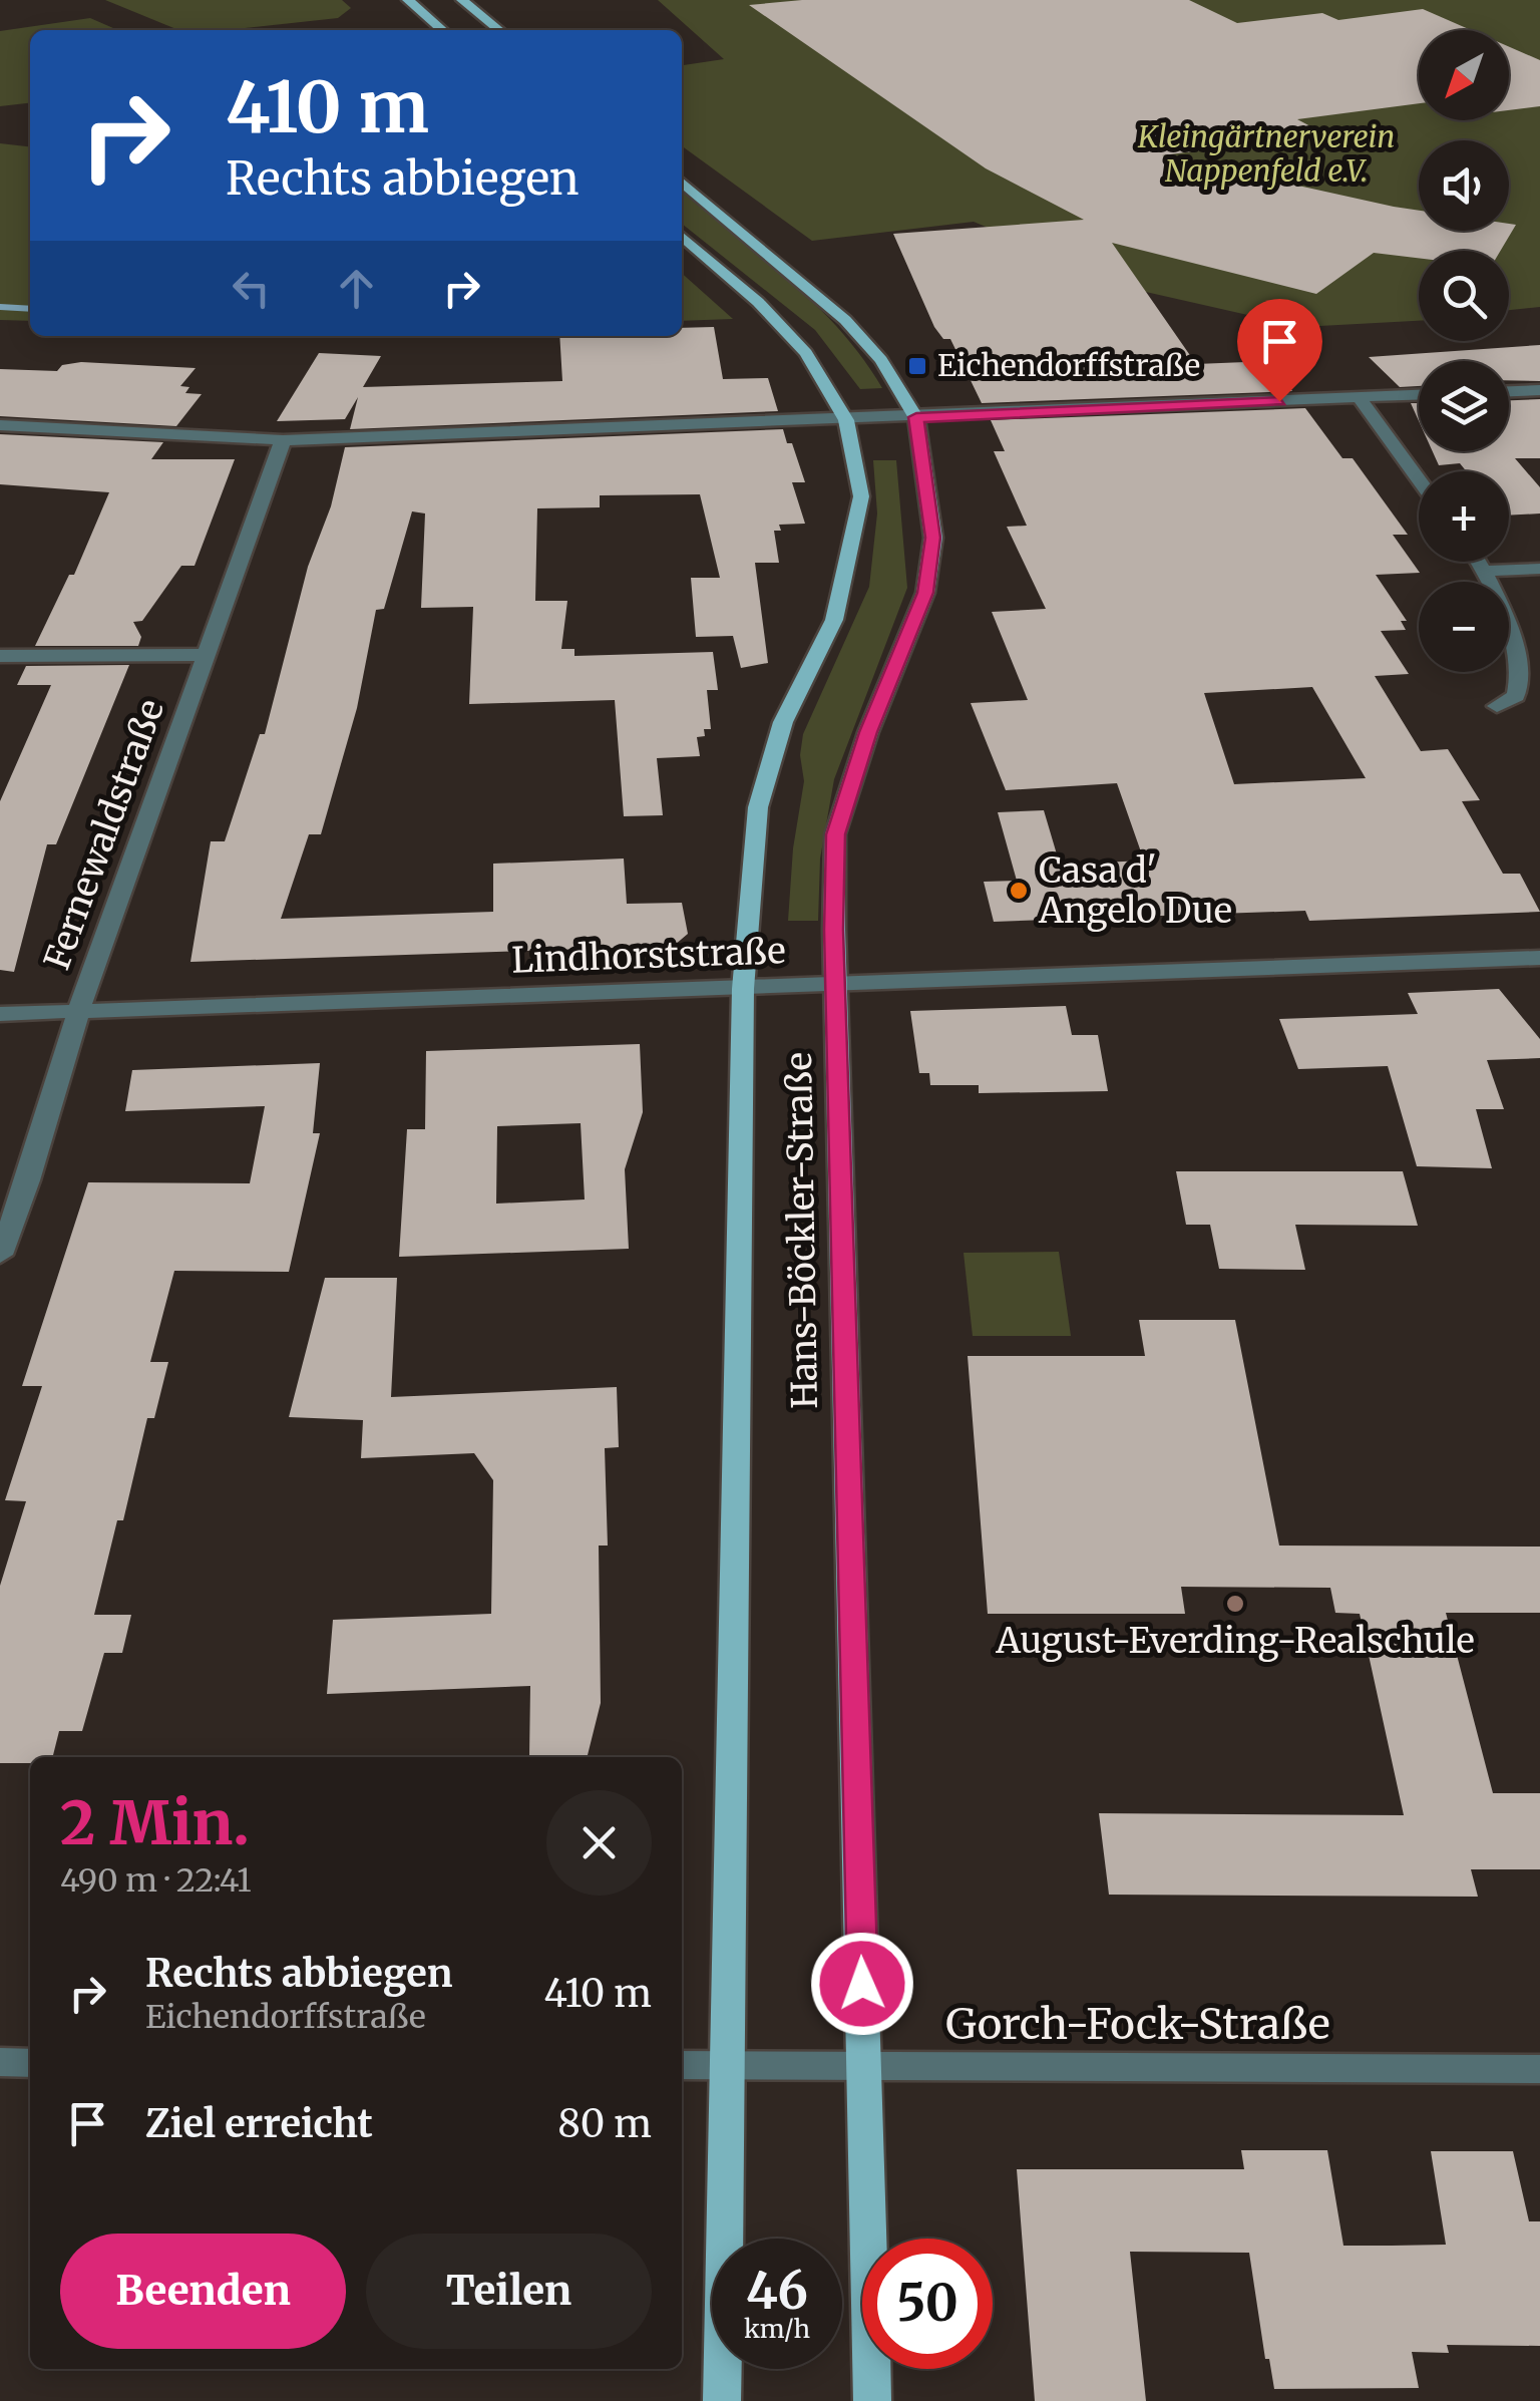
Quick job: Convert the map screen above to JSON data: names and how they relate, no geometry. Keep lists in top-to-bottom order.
{
  "streets": {
    "main road": ["Hans-Böckler-Straße"],
    "street": ["Fernewaldstraße", "Lindhorststraße", "Gorch-Fock-Straße"]
  },
  "crossings": [
    ["Fernewaldstraße", "Lindhorststraße"],
    ["Lindhorststraße", "Hans-Böckler-Straße"],
    ["Hans-Böckler-Straße", "Gorch-Fock-Straße"]
  ],
  "parks": ["Kleingärtnerverein Nappenfeld e.V."],
  "places": {
    "transit": ["Eichendorffstraße"],
    "other": ["Casa d' Angelo Due", "August-Everding-Realschule"]
  },
  "north": "bottom left",
  "page": {
    "map_buttons": ["+", "−"],
    "turn": ["410 m", "Rechts abbiegen"],
    "heading": ["2 Min.", "490 m · 22:41"],
    "list": [
      {
        "name": "Rechts abbiegen",
        "note": "Eichendorffstraße",
        "value": "410 m"
      },
      {
        "name": "Ziel erreicht",
        "value": "80 m"
      }
    ],
    "buttons": ["Beenden", "Teilen"],
    "speed": "46 km/h",
    "limit": "50"
  }
}
